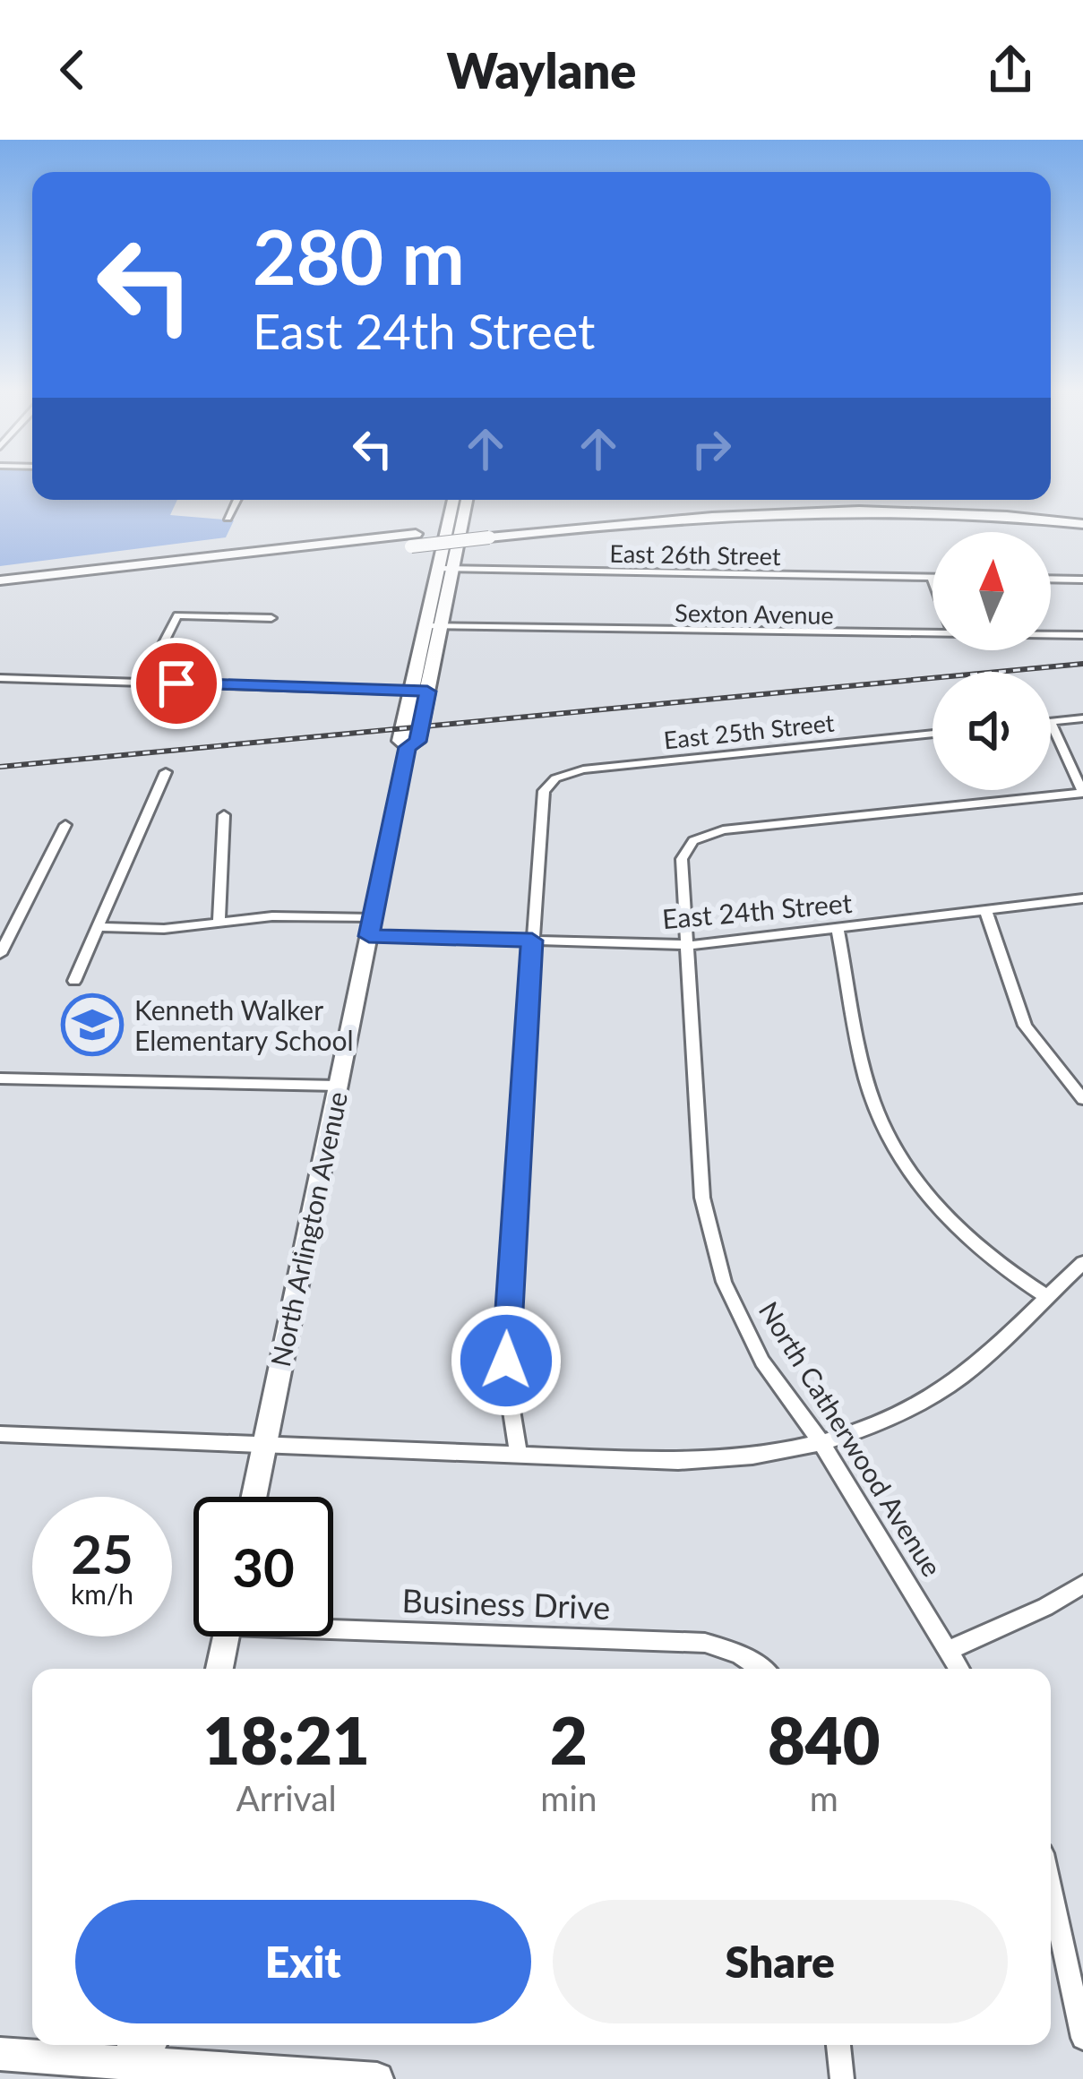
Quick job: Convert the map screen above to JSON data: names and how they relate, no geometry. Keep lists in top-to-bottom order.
{
  "streets": {
    "main road": ["North Arlington Avenue"],
    "street": [
      "East 26th Street",
      "Sexton Avenue",
      "East 25th Street",
      "East 24th Street",
      "North Catherwood Avenue",
      "Business Drive"
    ]
  },
  "crossings": [
    ["East 26th Street", "North Arlington Avenue"],
    ["Sexton Avenue", "North Arlington Avenue"],
    ["East 25th Street", "East 24th Street"],
    ["East 24th Street", "North Arlington Avenue"],
    ["East 24th Street", "North Catherwood Avenue"]
  ],
  "places": {
    "school or university": ["Kenneth Walker Elementary School"]
  },
  "north": "top",
  "page": {
    "header": "Waylane",
    "turn": ["280 m", "East 24th Street"],
    "speed": "25 km/h",
    "limit": "30",
    "eta": [
      "18:21",
      "Arrival",
      "2",
      "min",
      "840",
      "m"
    ],
    "buttons": ["Exit", "Share"]
  }
}
